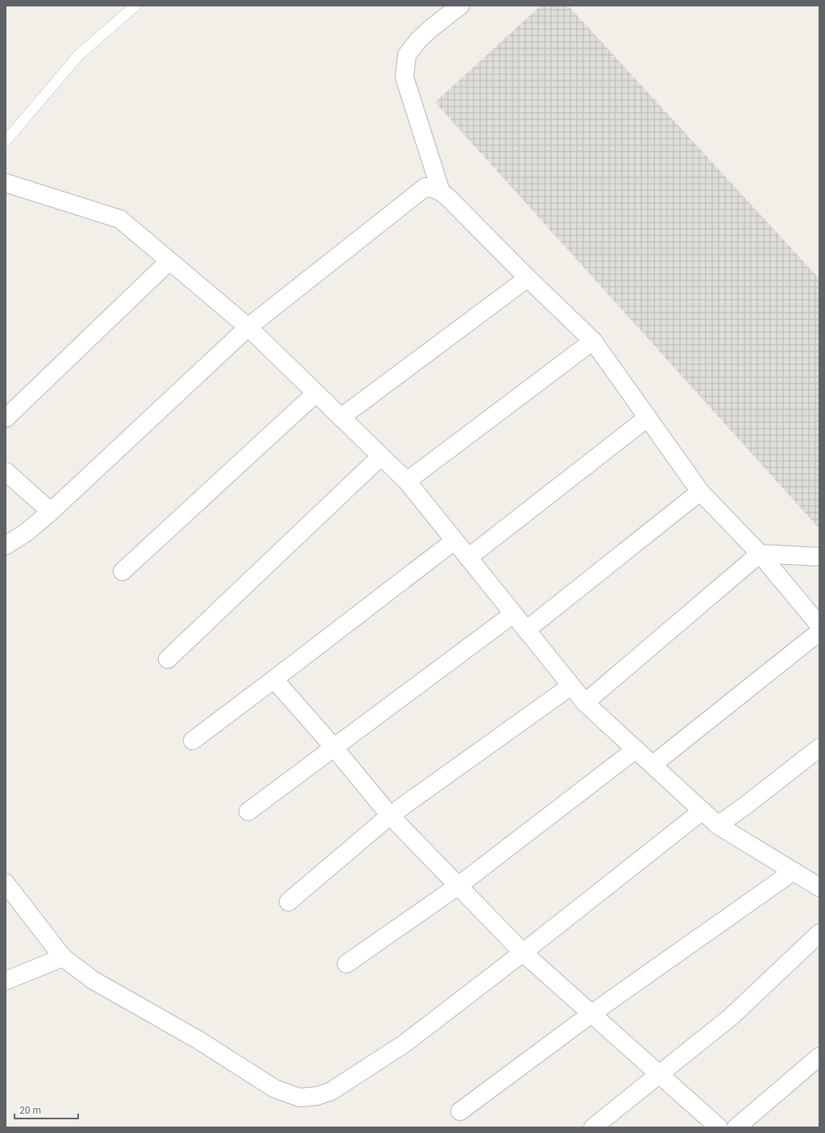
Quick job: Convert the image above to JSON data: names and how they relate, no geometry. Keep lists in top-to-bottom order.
{
  "scale_bar": "20 m"
}
